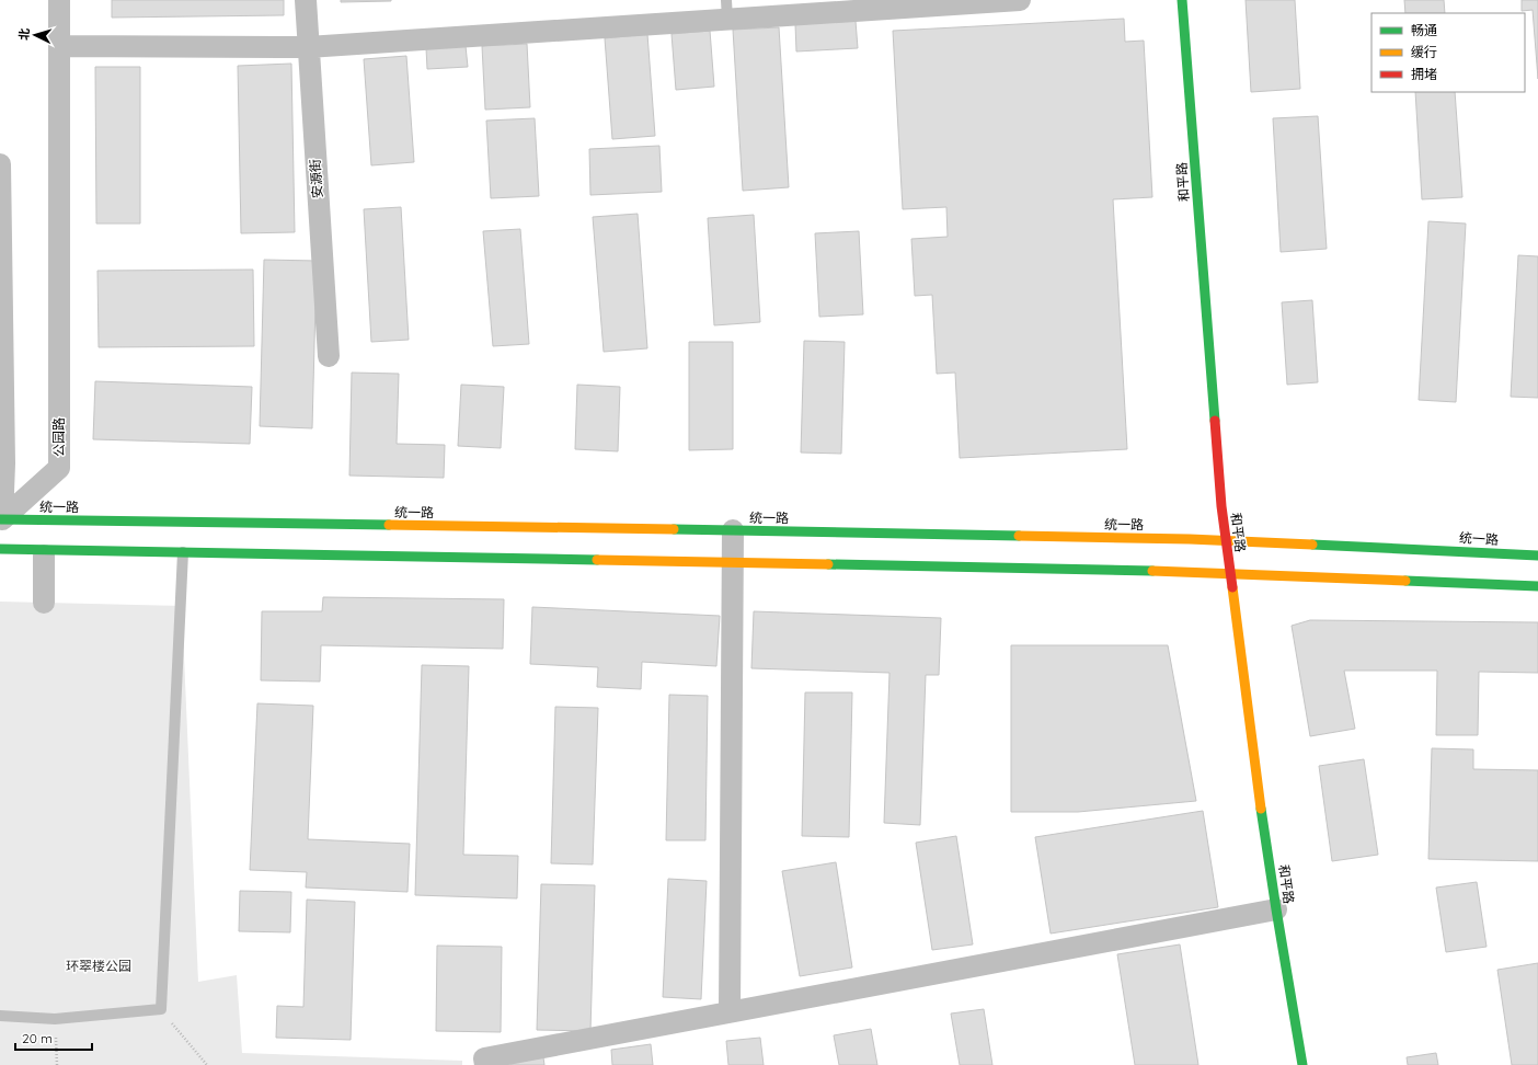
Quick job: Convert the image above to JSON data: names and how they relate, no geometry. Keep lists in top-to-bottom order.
{
  "streets": {
    "main road": ["和平路", "统一路"],
    "street": ["安源街", "公园路"]
  },
  "crossings": [
    ["和平路", "统一路"],
    ["公园路", "统一路"]
  ],
  "parks": ["环翠楼公园"],
  "legend": ["畅通", "缓行", "拥堵"],
  "scale_bar": "20 m",
  "north": "left"
}
